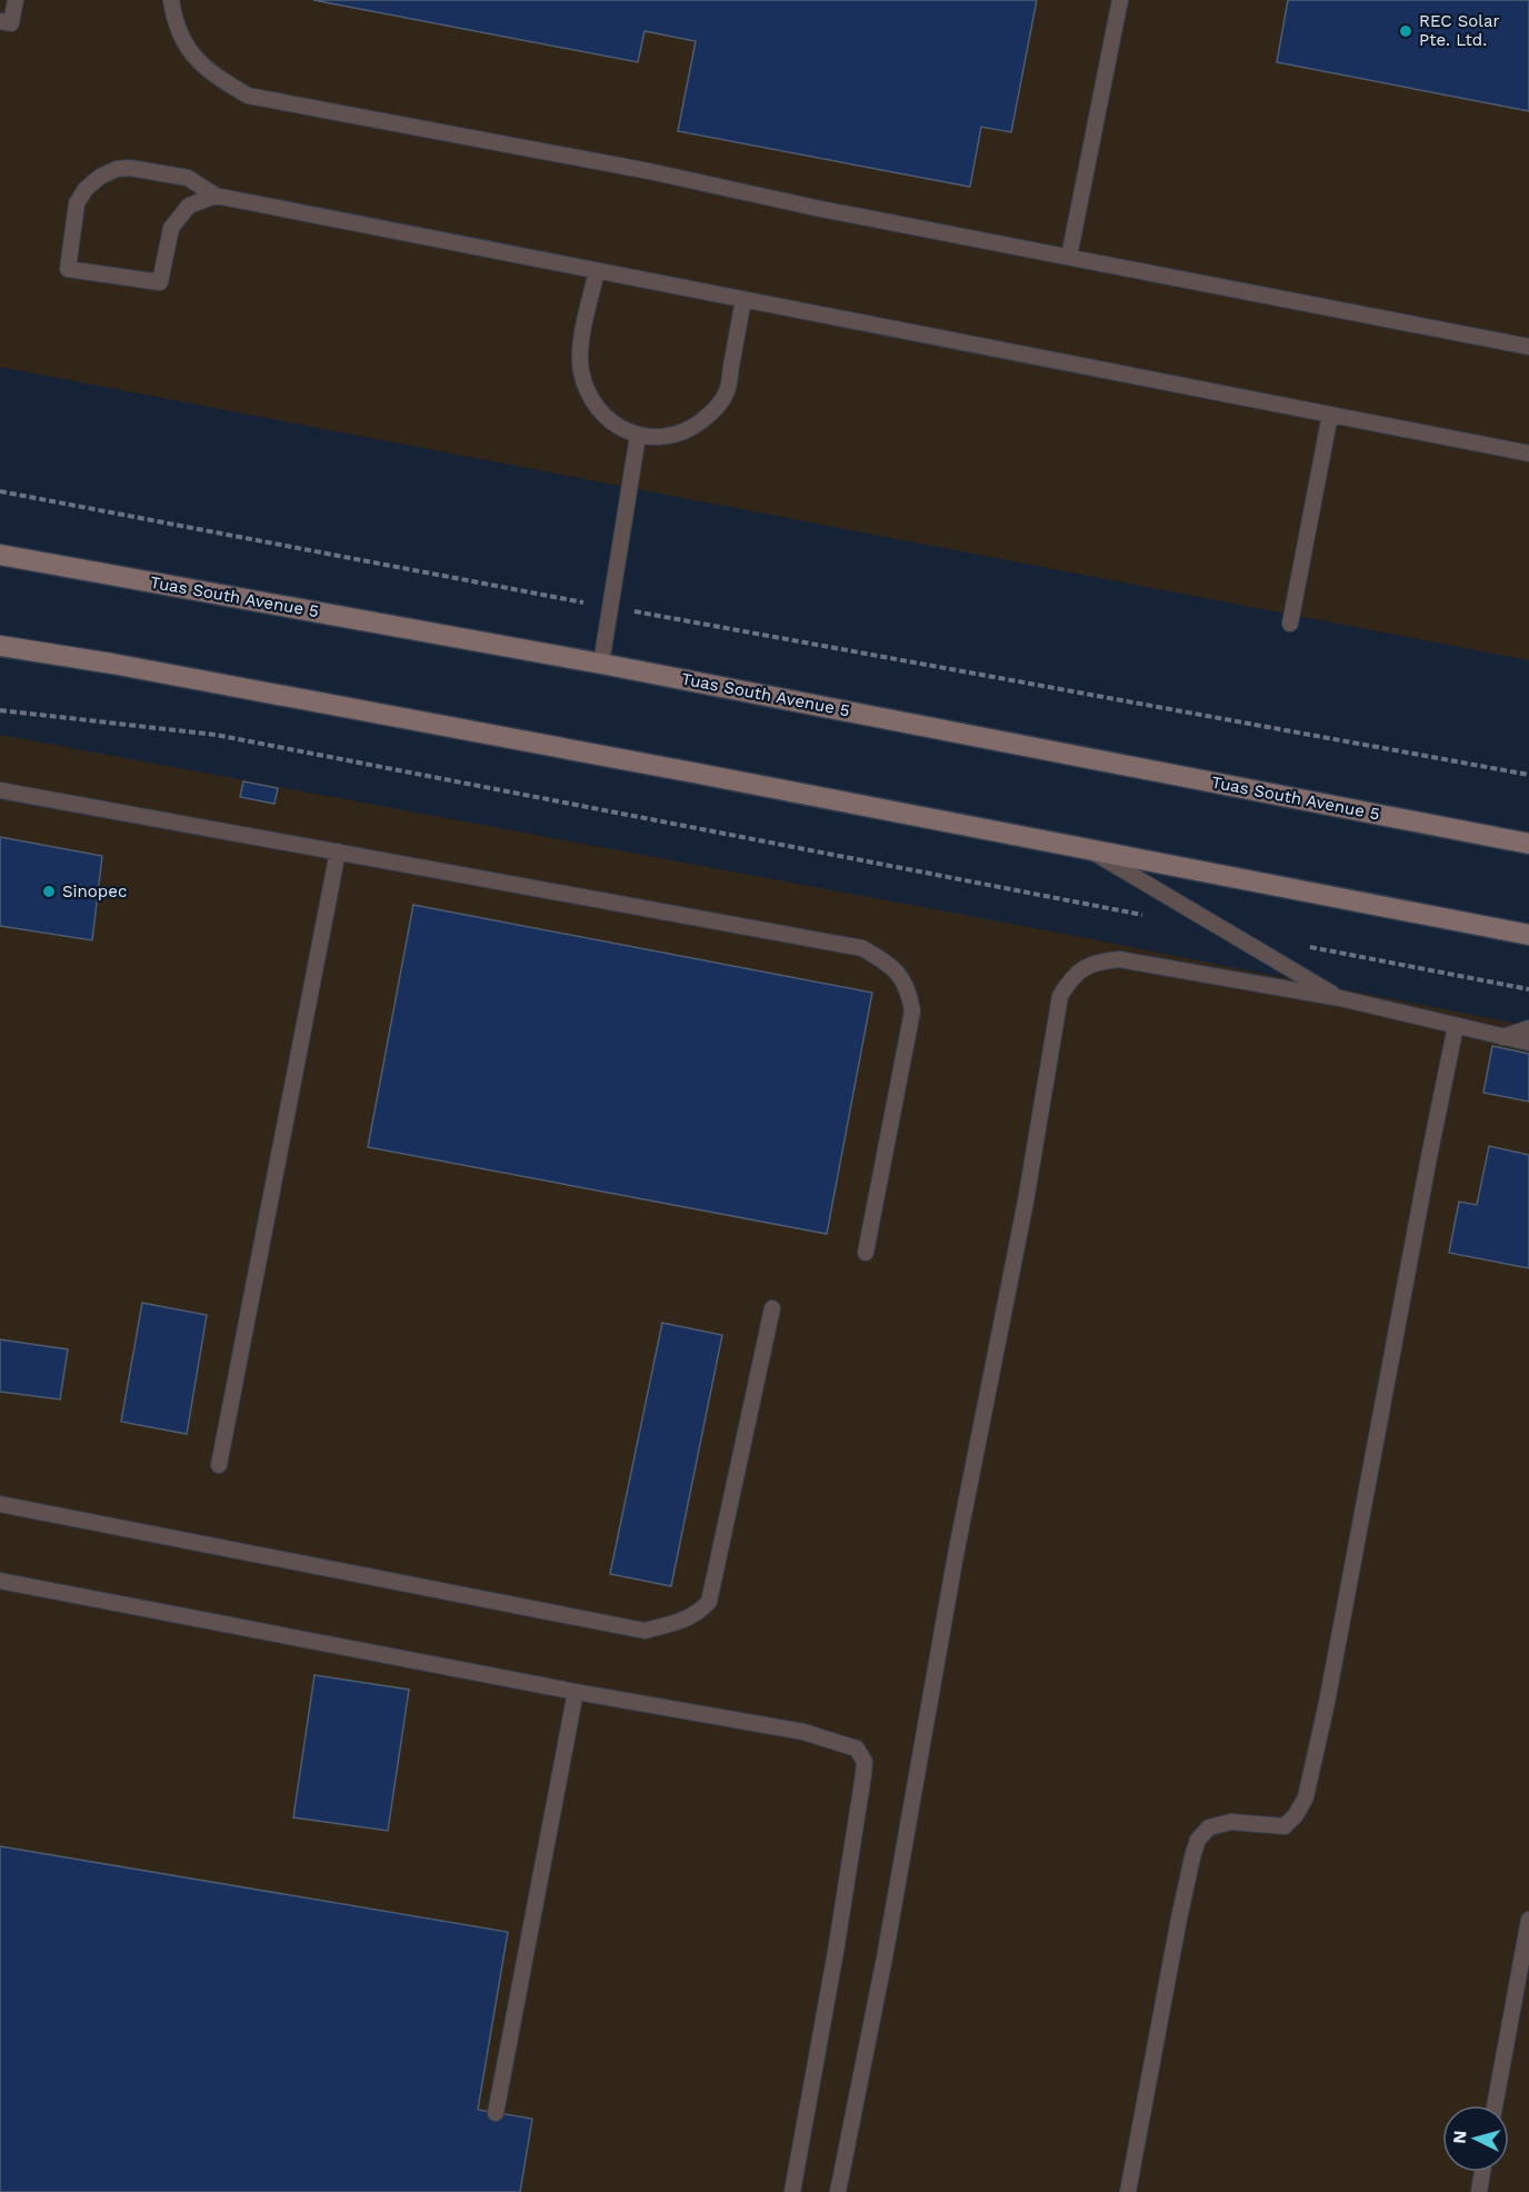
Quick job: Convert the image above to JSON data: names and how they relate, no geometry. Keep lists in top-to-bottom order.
{
  "streets": {
    "street": ["Tuas South Avenue 5"]
  },
  "places": ["REC Solar Pte. Ltd.", "Sinopec"],
  "north": "left"
}
